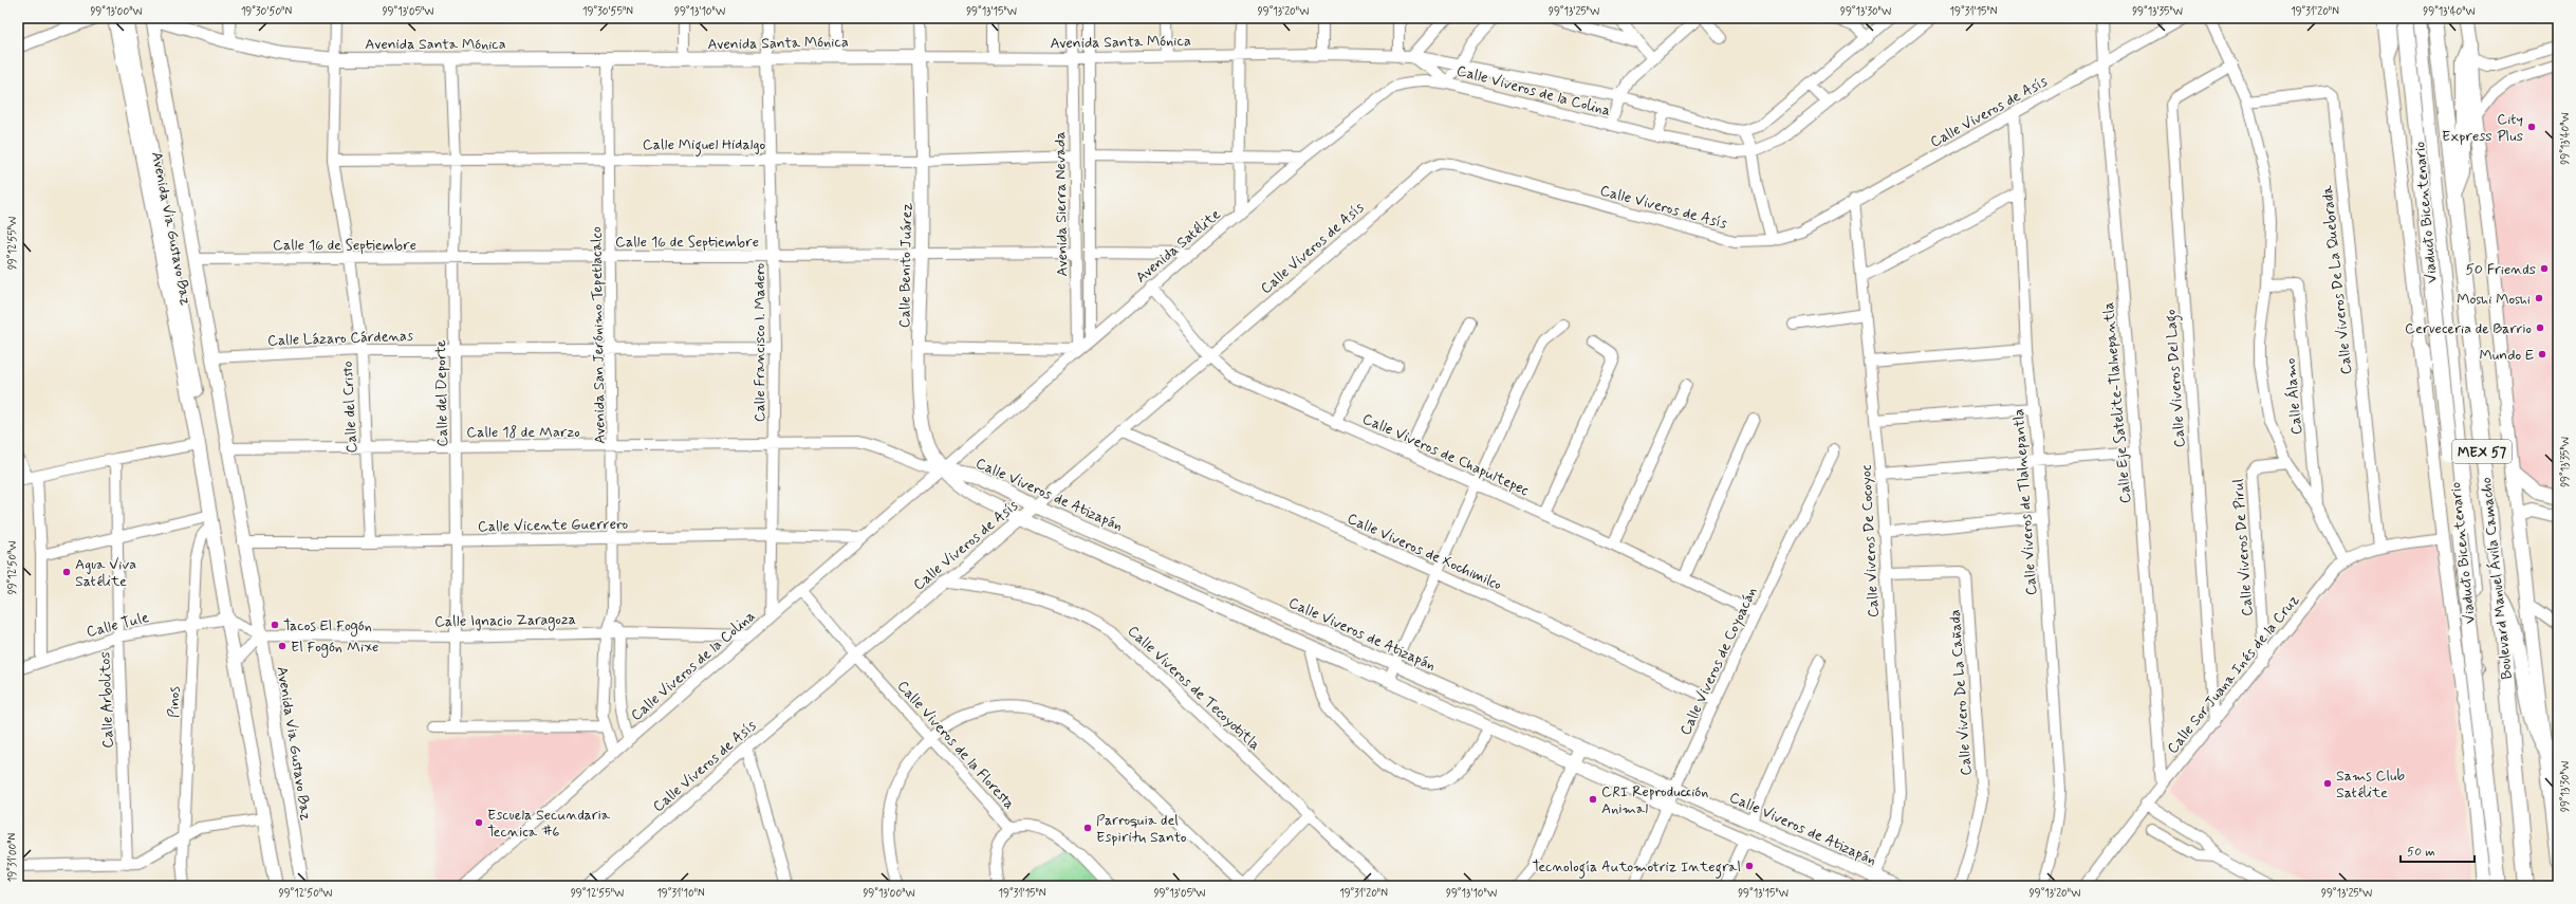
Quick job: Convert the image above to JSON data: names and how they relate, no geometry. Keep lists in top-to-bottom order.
{
  "streets": {
    "highway": ["Viaducto Bicentenario", "MEX 57", "Boulevard Manuel Ávila Camacho"],
    "main road": [
      "Avenida Santa Mónica",
      "Avenida Via Gustavo Baz",
      "Calle Benito Juárez",
      "Calle Viveros de Atizapán"
    ],
    "street": [
      "Calle Viveros de la Colina",
      "Calle Viveros de Asís",
      "Calle Miguel Hidalgo",
      "Avenida Sierra Nevada",
      "Calle 16 de Septiembre",
      "Avenida Satélite",
      "Calle Viveros De La Quebrada",
      "Avenida San Jerónimo Tepetlacalco",
      "Calle Lázaro Cárdenas",
      "Calle Francisco I. Madero",
      "Calle Viveros Del Lago",
      "Calle del Deporte",
      "Calle Álamo",
      "Calle Eje Satelite-Tlalnepantla",
      "Calle del Cristo",
      "Calle 18 de Marzo",
      "Calle Viveros de Chapultepec",
      "Calle Viveros de Tlalnepantla",
      "Calle Vicente Guerrero",
      "Calle Viveros De Cocoyoc",
      "Calle Viveros De Pirul",
      "Calle Viveros de Xochimilco",
      "Calle Ignacio Zaragoza",
      "Calle Tule",
      "Calle Viveros de Coyoacán",
      "Calle Sor Juana Inés de la Cruz",
      "Calle Viveros de Tecoyotitla",
      "Calle Vivero De La Cañada",
      "Calle Arbolitos",
      "Pinos",
      "Calle Viveros de la Floresta"
    ]
  },
  "crossings": [
    ["Avenida Santa Mónica", "Calle Viveros de la Colina"],
    ["Avenida Santa Mónica", "Avenida Sierra Nevada"],
    ["Avenida Santa Mónica", "Avenida Via Gustavo Baz"],
    ["Avenida Santa Mónica", "Calle Benito Juárez"],
    ["Avenida Santa Mónica", "Avenida San Jerónimo Tepetlacalco"],
    ["Avenida Santa Mónica", "Calle Francisco I. Madero"],
    ["Avenida Santa Mónica", "Calle del Deporte"],
    ["Avenida Santa Mónica", "Calle del Cristo"],
    ["Calle Viveros de la Colina", "Avenida Satélite"],
    ["Calle Viveros de la Colina", "Calle Benito Juárez"],
    ["Calle Viveros de la Colina", "Avenida San Jerónimo Tepetlacalco"],
    ["Calle Viveros de la Colina", "Calle Francisco I. Madero"],
    ["Calle Viveros de la Colina", "Calle 18 de Marzo"],
    ["Calle Viveros de la Colina", "Calle Viveros de Atizapán"],
    ["Calle Viveros de la Colina", "Calle Vicente Guerrero"],
    ["Calle Viveros de la Colina", "Calle Ignacio Zaragoza"],
    ["Calle Viveros de la Colina", "Calle Viveros de la Floresta"],
    ["Calle Viveros de Asís", "Calle Eje Satelite-Tlalnepantla"],
    ["Calle Viveros de Asís", "Calle Viveros de Chapultepec"],
    ["Calle Viveros de Asís", "Calle Viveros de Atizapán"],
    ["Calle Viveros de Asís", "Calle Viveros de Tlalnepantla"],
    ["Calle Viveros de Asís", "Calle Viveros De Cocoyoc"],
    ["Calle Viveros de Asís", "Calle Viveros de Xochimilco"],
    ["Calle Viveros de Asís", "Calle Viveros de Tecoyotitla"],
    ["Calle Viveros de Asís", "Calle Viveros de la Floresta"],
    ["Calle Miguel Hidalgo", "Avenida Sierra Nevada"],
    ["Calle Miguel Hidalgo", "Calle Benito Juárez"],
    ["Calle Miguel Hidalgo", "Avenida San Jerónimo Tepetlacalco"],
    ["Calle Miguel Hidalgo", "Calle Francisco I. Madero"],
    ["Calle Miguel Hidalgo", "Calle del Deporte"],
    ["Calle Miguel Hidalgo", "Calle del Cristo"],
    ["Avenida Sierra Nevada", "Calle 16 de Septiembre"],
    ["Avenida Sierra Nevada", "Avenida Satélite"],
    ["Avenida Via Gustavo Baz", "Calle 16 de Septiembre"],
    ["Avenida Via Gustavo Baz", "Calle Lázaro Cárdenas"],
    ["Avenida Via Gustavo Baz", "Calle 18 de Marzo"],
    ["Avenida Via Gustavo Baz", "Calle Vicente Guerrero"],
    ["Avenida Via Gustavo Baz", "Calle Ignacio Zaragoza"],
    ["Avenida Via Gustavo Baz", "Calle Tule"],
    ["Avenida Via Gustavo Baz", "Pinos"],
    ["Calle 16 de Septiembre", "Calle Benito Juárez"],
    ["Calle 16 de Septiembre", "Avenida San Jerónimo Tepetlacalco"],
    ["Calle 16 de Septiembre", "Calle Francisco I. Madero"],
    ["Calle 16 de Septiembre", "Calle del Deporte"],
    ["Calle 16 de Septiembre", "Calle del Cristo"],
    ["Avenida Satélite", "Calle Benito Juárez"],
    ["Avenida Satélite", "Calle 18 de Marzo"],
    ["Avenida Satélite", "Calle Viveros de Chapultepec"],
    ["Avenida Satélite", "Calle Viveros de Atizapán"],
    ["Calle Benito Juárez", "Calle 18 de Marzo"],
    ["Calle Benito Juárez", "Calle Viveros de Atizapán"],
    ["Calle Viveros De La Quebrada", "Calle Sor Juana Inés de la Cruz"],
    ["Avenida San Jerónimo Tepetlacalco", "Calle Lázaro Cárdenas"],
    ["Avenida San Jerónimo Tepetlacalco", "Calle 18 de Marzo"],
    ["Avenida San Jerónimo Tepetlacalco", "Calle Vicente Guerrero"],
    ["Avenida San Jerónimo Tepetlacalco", "Calle Ignacio Zaragoza"],
    ["Calle Lázaro Cárdenas", "Calle Francisco I. Madero"],
    ["Calle Lázaro Cárdenas", "Calle del Deporte"],
    ["Calle Lázaro Cárdenas", "Calle del Cristo"],
    ["Calle Francisco I. Madero", "Calle 18 de Marzo"],
    ["Calle Francisco I. Madero", "Calle Vicente Guerrero"],
    ["Calle Viveros Del Lago", "Calle Sor Juana Inés de la Cruz"],
    ["Calle del Deporte", "Calle 18 de Marzo"],
    ["Calle del Deporte", "Calle Vicente Guerrero"],
    ["Calle del Deporte", "Calle Ignacio Zaragoza"],
    ["Calle Eje Satelite-Tlalnepantla", "Calle Sor Juana Inés de la Cruz"],
    ["Calle del Cristo", "Calle 18 de Marzo"],
    ["Calle del Cristo", "Calle Vicente Guerrero"],
    ["Calle 18 de Marzo", "Calle Viveros de Atizapán"],
    ["Calle Viveros de Chapultepec", "Calle Viveros de Coyoacán"],
    ["Calle Viveros de Atizapán", "Calle Viveros De Cocoyoc"],
    ["Calle Viveros de Atizapán", "Calle Viveros de Coyoacán"],
    ["Calle Viveros De Cocoyoc", "Calle Vivero De La Cañada"],
    ["Calle Viveros De Pirul", "Calle Sor Juana Inés de la Cruz"],
    ["Calle Viveros de Xochimilco", "Calle Viveros de Coyoacán"],
    ["Calle Ignacio Zaragoza", "Calle Tule"],
    ["Calle Tule", "Calle Arbolitos"],
    ["Calle Tule", "Pinos"]
  ],
  "places": [
    "City Express Plus",
    "50 Friends",
    "Moshi Moshi",
    "Cerveceria de Barrio",
    "Mundo E",
    "Agua Viva Satélite",
    "Tacos El Fogón",
    "El Fogón Mixe",
    "Sams Club Satélite",
    "CRI Reproducción Animal",
    "Escuela Secundaria Tecnica #6",
    "Parroquia del Espiritu Santo",
    "Tecnología Automotriz Integral"
  ],
  "scale_bar": "50 m",
  "coordinates": [
    "99°13'00\"W",
    "19°30'50\"N",
    "99°13'05\"W",
    "19°30'55\"N",
    "99°13'10\"W",
    "99°13'15\"W",
    "99°13'20\"W",
    "99°13'25\"W",
    "99°13'30\"W",
    "19°31'15\"N",
    "99°13'35\"W",
    "19°31'20\"N",
    "99°13'40\"W",
    "99°12'55\"W",
    "99°12'50\"W",
    "19°31'00\"N",
    "19°31'10\"N"
  ]
}
